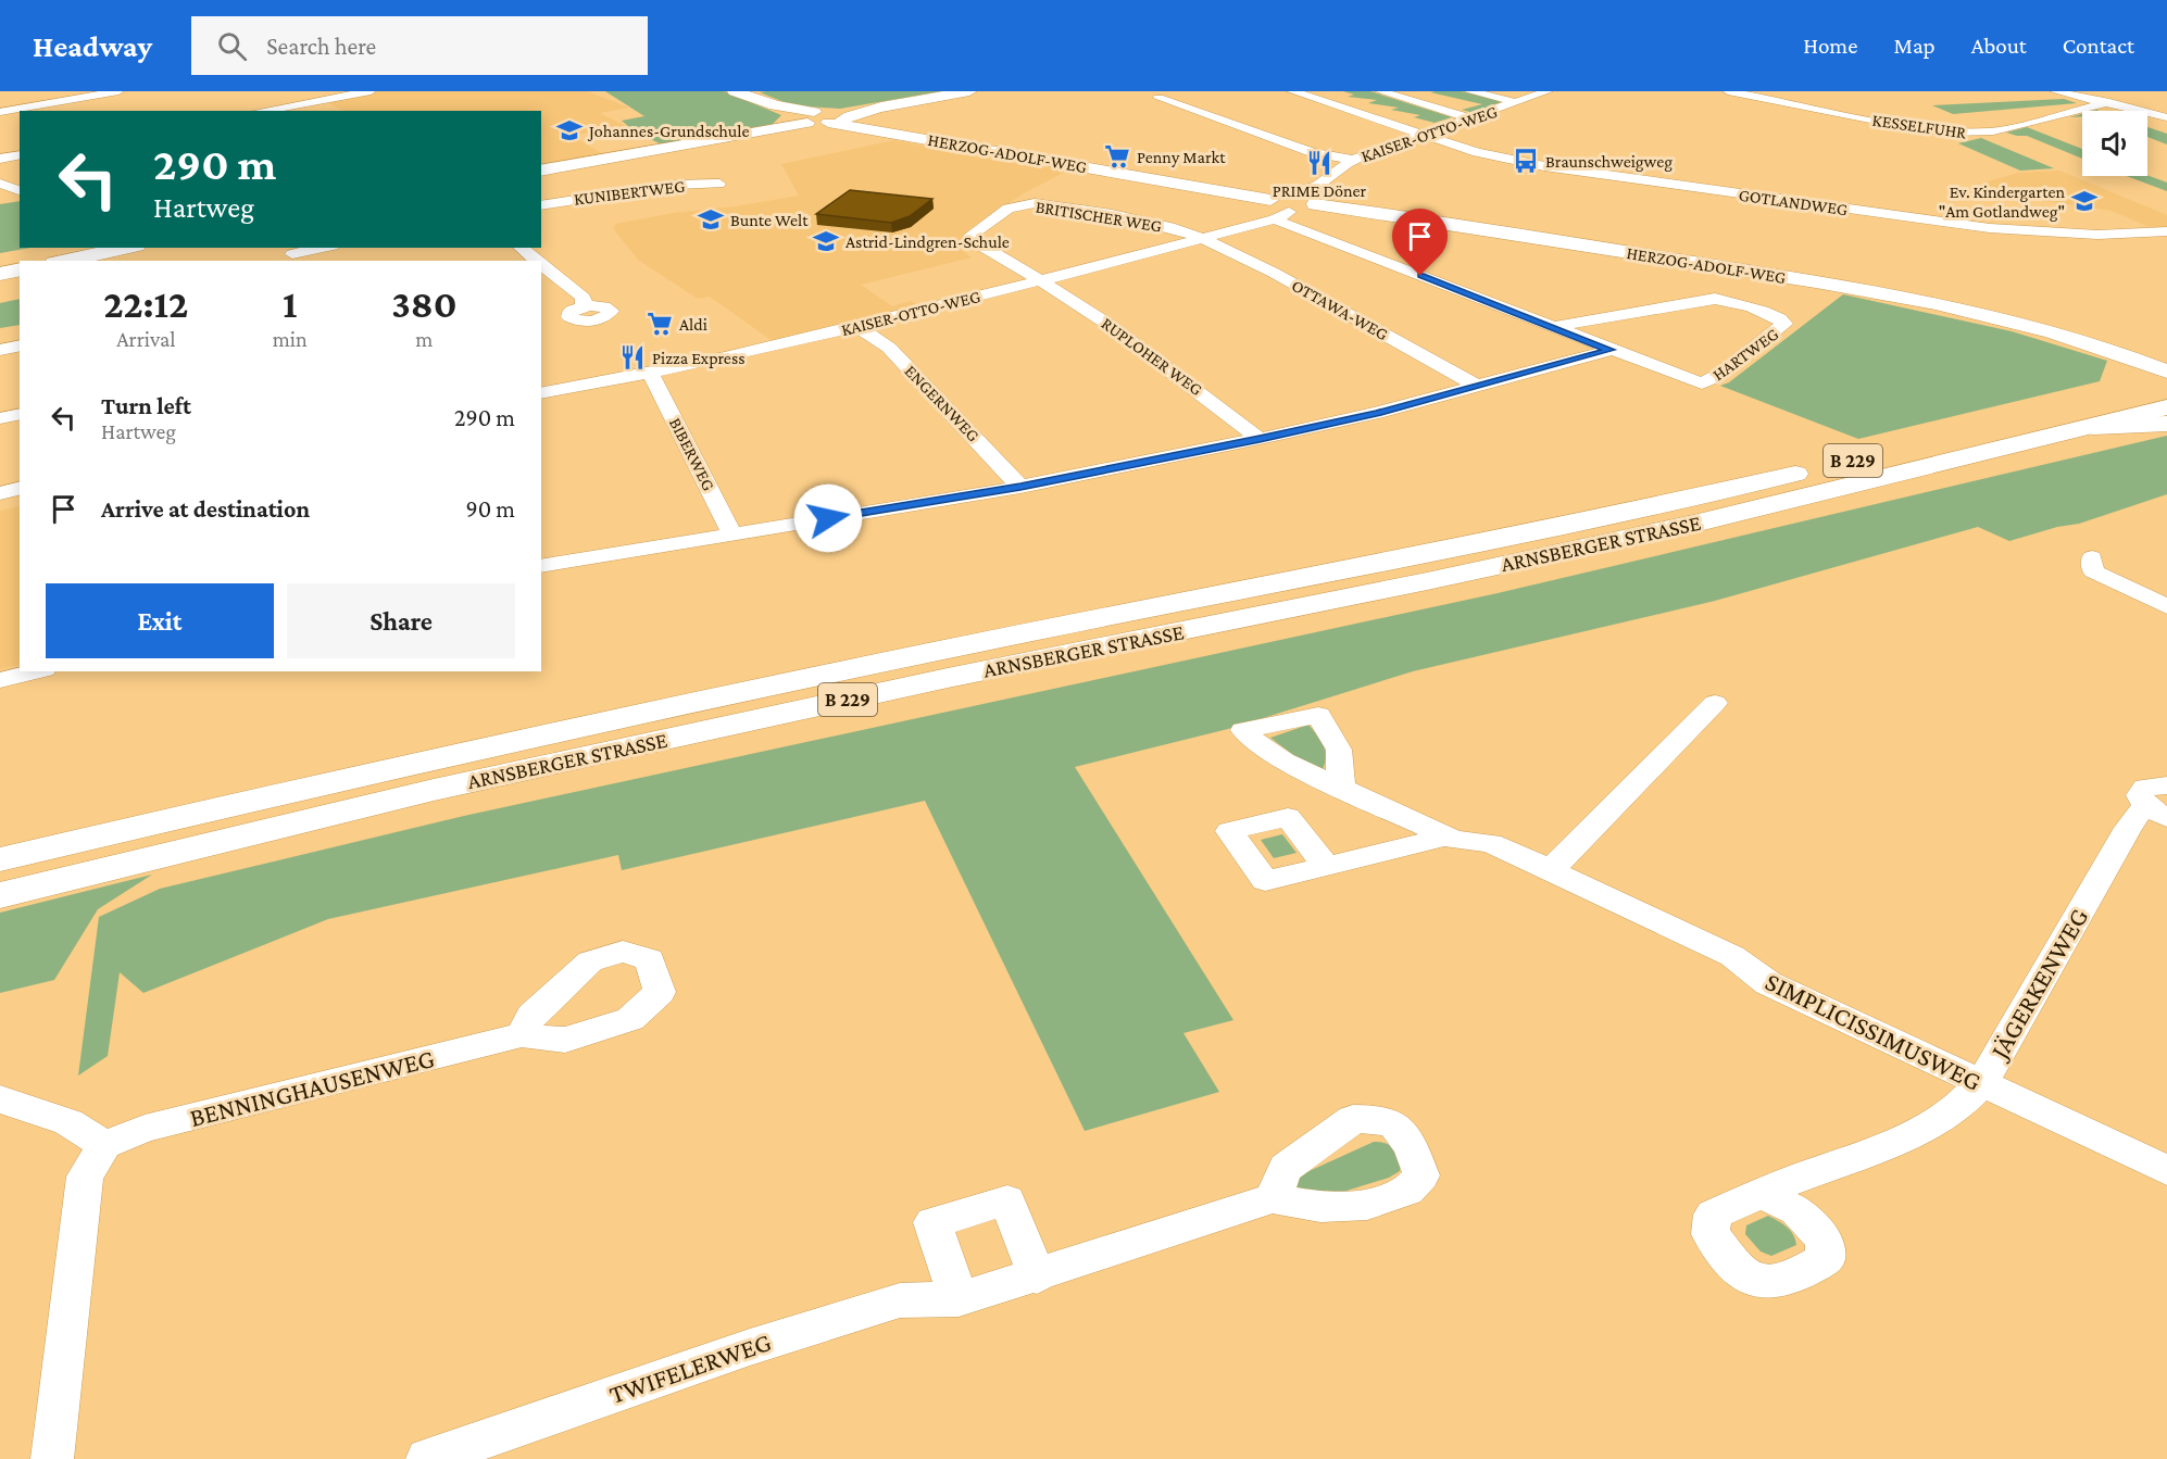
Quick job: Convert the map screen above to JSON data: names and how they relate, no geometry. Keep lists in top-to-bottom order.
{
  "streets": {
    "main road": ["HERZOG-ADOLF-WEG", "B 229", "ARNSBERGER STRASSE"],
    "street": [
      "KESSELFUHR",
      "KAISER-OTTO-WEG",
      "KUNIBERTWEG",
      "GOTLANDWEG",
      "BRITISCHER WEG",
      "OTTAWA-WEG",
      "HARTWEG",
      "RUPLOHER WEG",
      "ENGERNWEG",
      "BIBERWEG",
      "JÄGERKENWEG",
      "SIMPLICISSIMUSWEG",
      "BENNINGHAUSENWEG",
      "TWIFELERWEG"
    ]
  },
  "crossings": [
    ["KAISER-OTTO-WEG", "HERZOG-ADOLF-WEG"],
    ["KAISER-OTTO-WEG", "GOTLANDWEG"],
    ["KAISER-OTTO-WEG", "BRITISCHER WEG"],
    ["KAISER-OTTO-WEG", "OTTAWA-WEG"],
    ["KAISER-OTTO-WEG", "HARTWEG"],
    ["KAISER-OTTO-WEG", "RUPLOHER WEG"],
    ["KAISER-OTTO-WEG", "ENGERNWEG"],
    ["KAISER-OTTO-WEG", "BIBERWEG"],
    ["HERZOG-ADOLF-WEG", "HARTWEG"],
    ["BRITISCHER WEG", "OTTAWA-WEG"],
    ["BRITISCHER WEG", "RUPLOHER WEG"],
    ["JÄGERKENWEG", "SIMPLICISSIMUSWEG"]
  ],
  "places": {
    "school or university": [
      "Johannes-Grundschule",
      "Ev. Kindergarten \"Am Gotlandweg\"",
      "Bunte Welt",
      "Astrid-Lindgren-Schule"
    ],
    "supermarket": ["Penny Markt", "Aldi"],
    "bus stop": ["Braunschweigweg"],
    "restaurant": ["PRIME Döner", "Pizza Express"]
  },
  "page": {
    "header": "Headway",
    "search": "Search here",
    "nav": [
      "Home",
      "Map",
      "About",
      "Contact"
    ],
    "turn": ["290 m", "Hartweg"],
    "eta": [
      "22:12",
      "Arrival",
      "1",
      "min",
      "380",
      "m"
    ],
    "list": [
      {
        "name": "Turn left",
        "note": "Hartweg",
        "value": "290 m"
      },
      {
        "name": "Arrive at destination",
        "value": "90 m"
      }
    ],
    "buttons": ["Exit", "Share"]
  }
}
